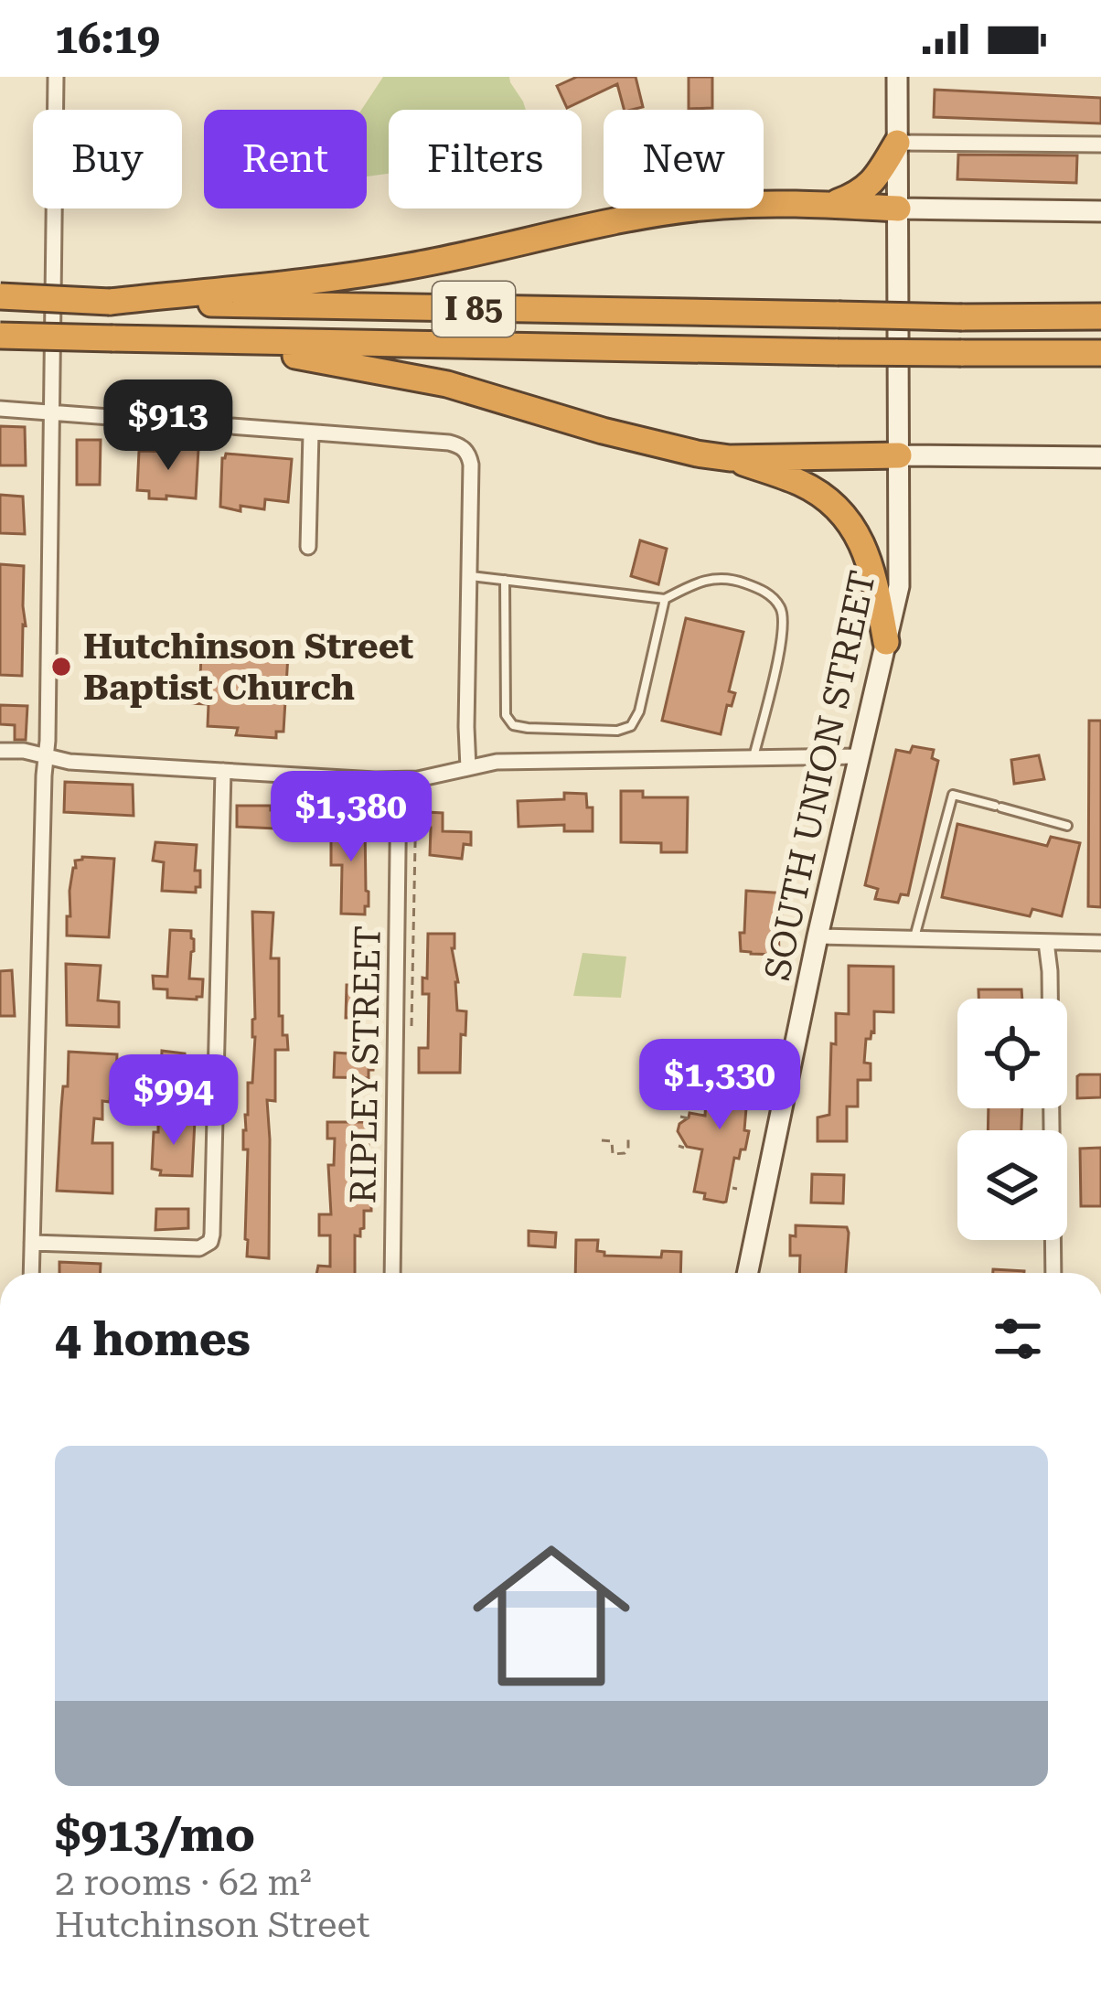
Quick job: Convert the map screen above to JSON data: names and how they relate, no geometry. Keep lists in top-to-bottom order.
{
  "streets": {
    "highway": ["I 85"],
    "main road": ["SOUTH UNION STREET"],
    "street": ["RIPLEY STREET"]
  },
  "places": ["Hutchinson Street Baptist Church"],
  "page": {
    "status": "16:19",
    "chip": [
      "Buy",
      "Rent",
      "Filters",
      "New"
    ],
    "price": [
      "$913",
      "$1,380",
      "$1,330",
      "$994"
    ],
    "heading": "4 homes",
    "list": [
      {
        "name": "$913/mo",
        "note": "2 rooms · 62 m² · Hutchinson Street"
      }
    ]
  }
}
